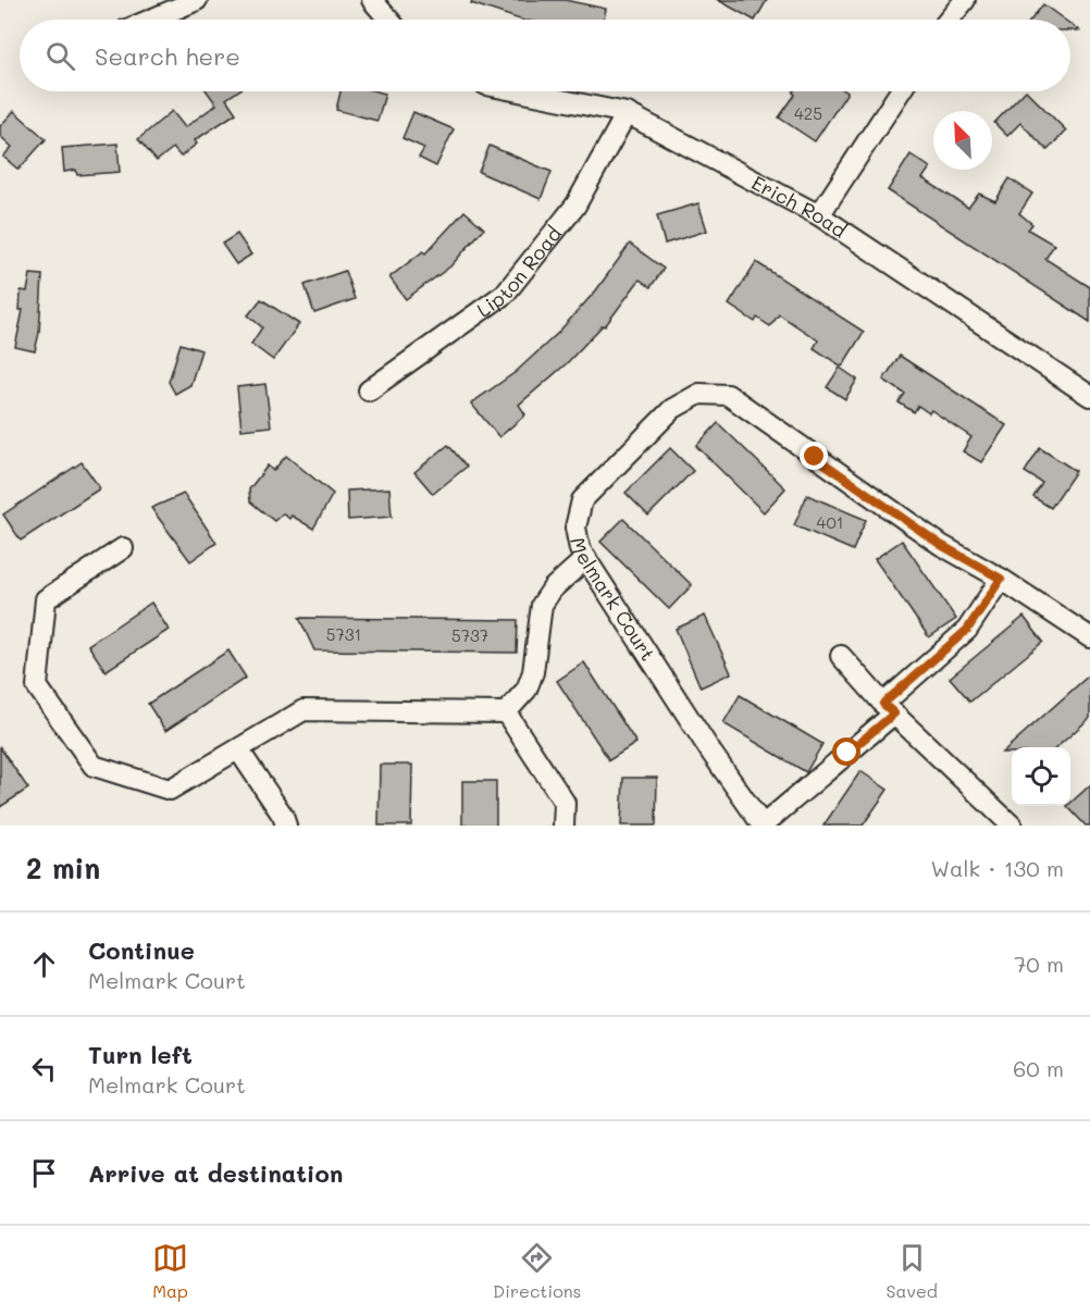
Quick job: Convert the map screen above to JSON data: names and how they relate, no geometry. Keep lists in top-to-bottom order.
{
  "streets": {
    "street": ["Erich Road", "Lipton Road", "Melmark Court"]
  },
  "crossings": [
    ["Erich Road", "Lipton Road"]
  ],
  "house_numbers": [
    "425",
    "401",
    "5731",
    "5737"
  ],
  "north": "top left",
  "page": {
    "search": "Search here",
    "heading": ["2 min", "Walk · 130 m"],
    "list": [
      ["Continue", "Melmark Court", "70 m"],
      ["Turn left", "Melmark Court", "60 m"],
      "Arrive at destination"
    ],
    "nav": ["Map", "Directions", "Saved"]
  }
}
